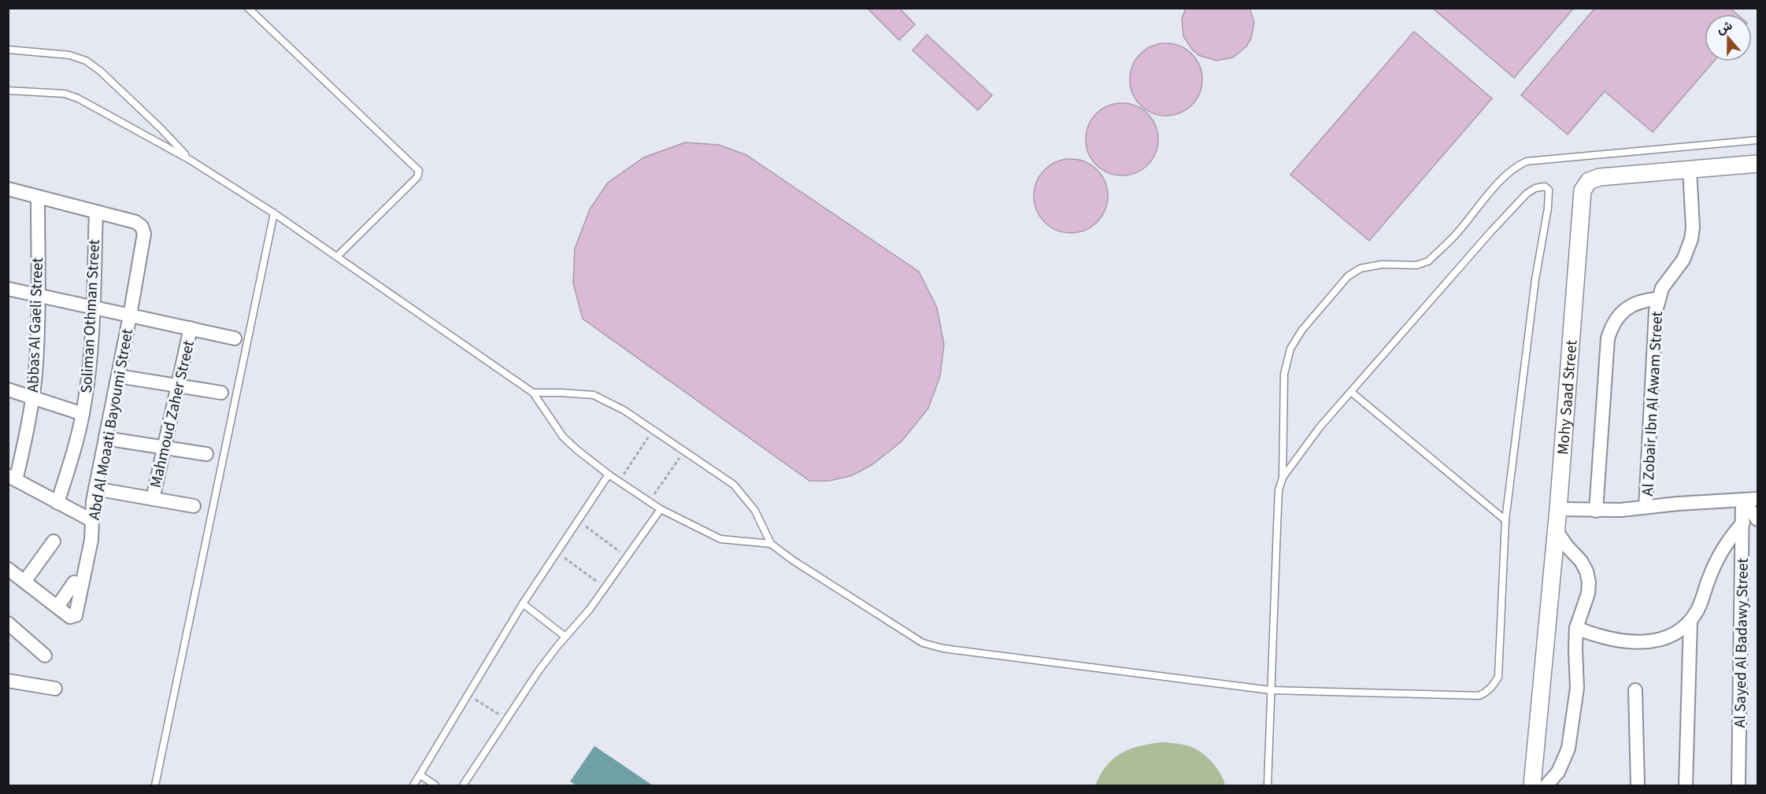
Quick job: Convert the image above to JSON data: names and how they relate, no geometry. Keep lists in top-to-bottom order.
{
  "streets": {
    "street": [
      "Soliman Othman Street",
      "Abbas Al Gaeli Street",
      "Mohy Saad Street",
      "Al Zobair Ibn Al Awam Street",
      "Mahmoud Zaher Street",
      "Abd Al Moaati Bayoumi Street",
      "Al Sayed Al Badawy Street"
    ]
  },
  "crossings": [
    ["Soliman Othman Street", "Abd Al Moaati Bayoumi Street"],
    ["Mohy Saad Street", "Al Zobair Ibn Al Awam Street"]
  ],
  "north": "top"
}
